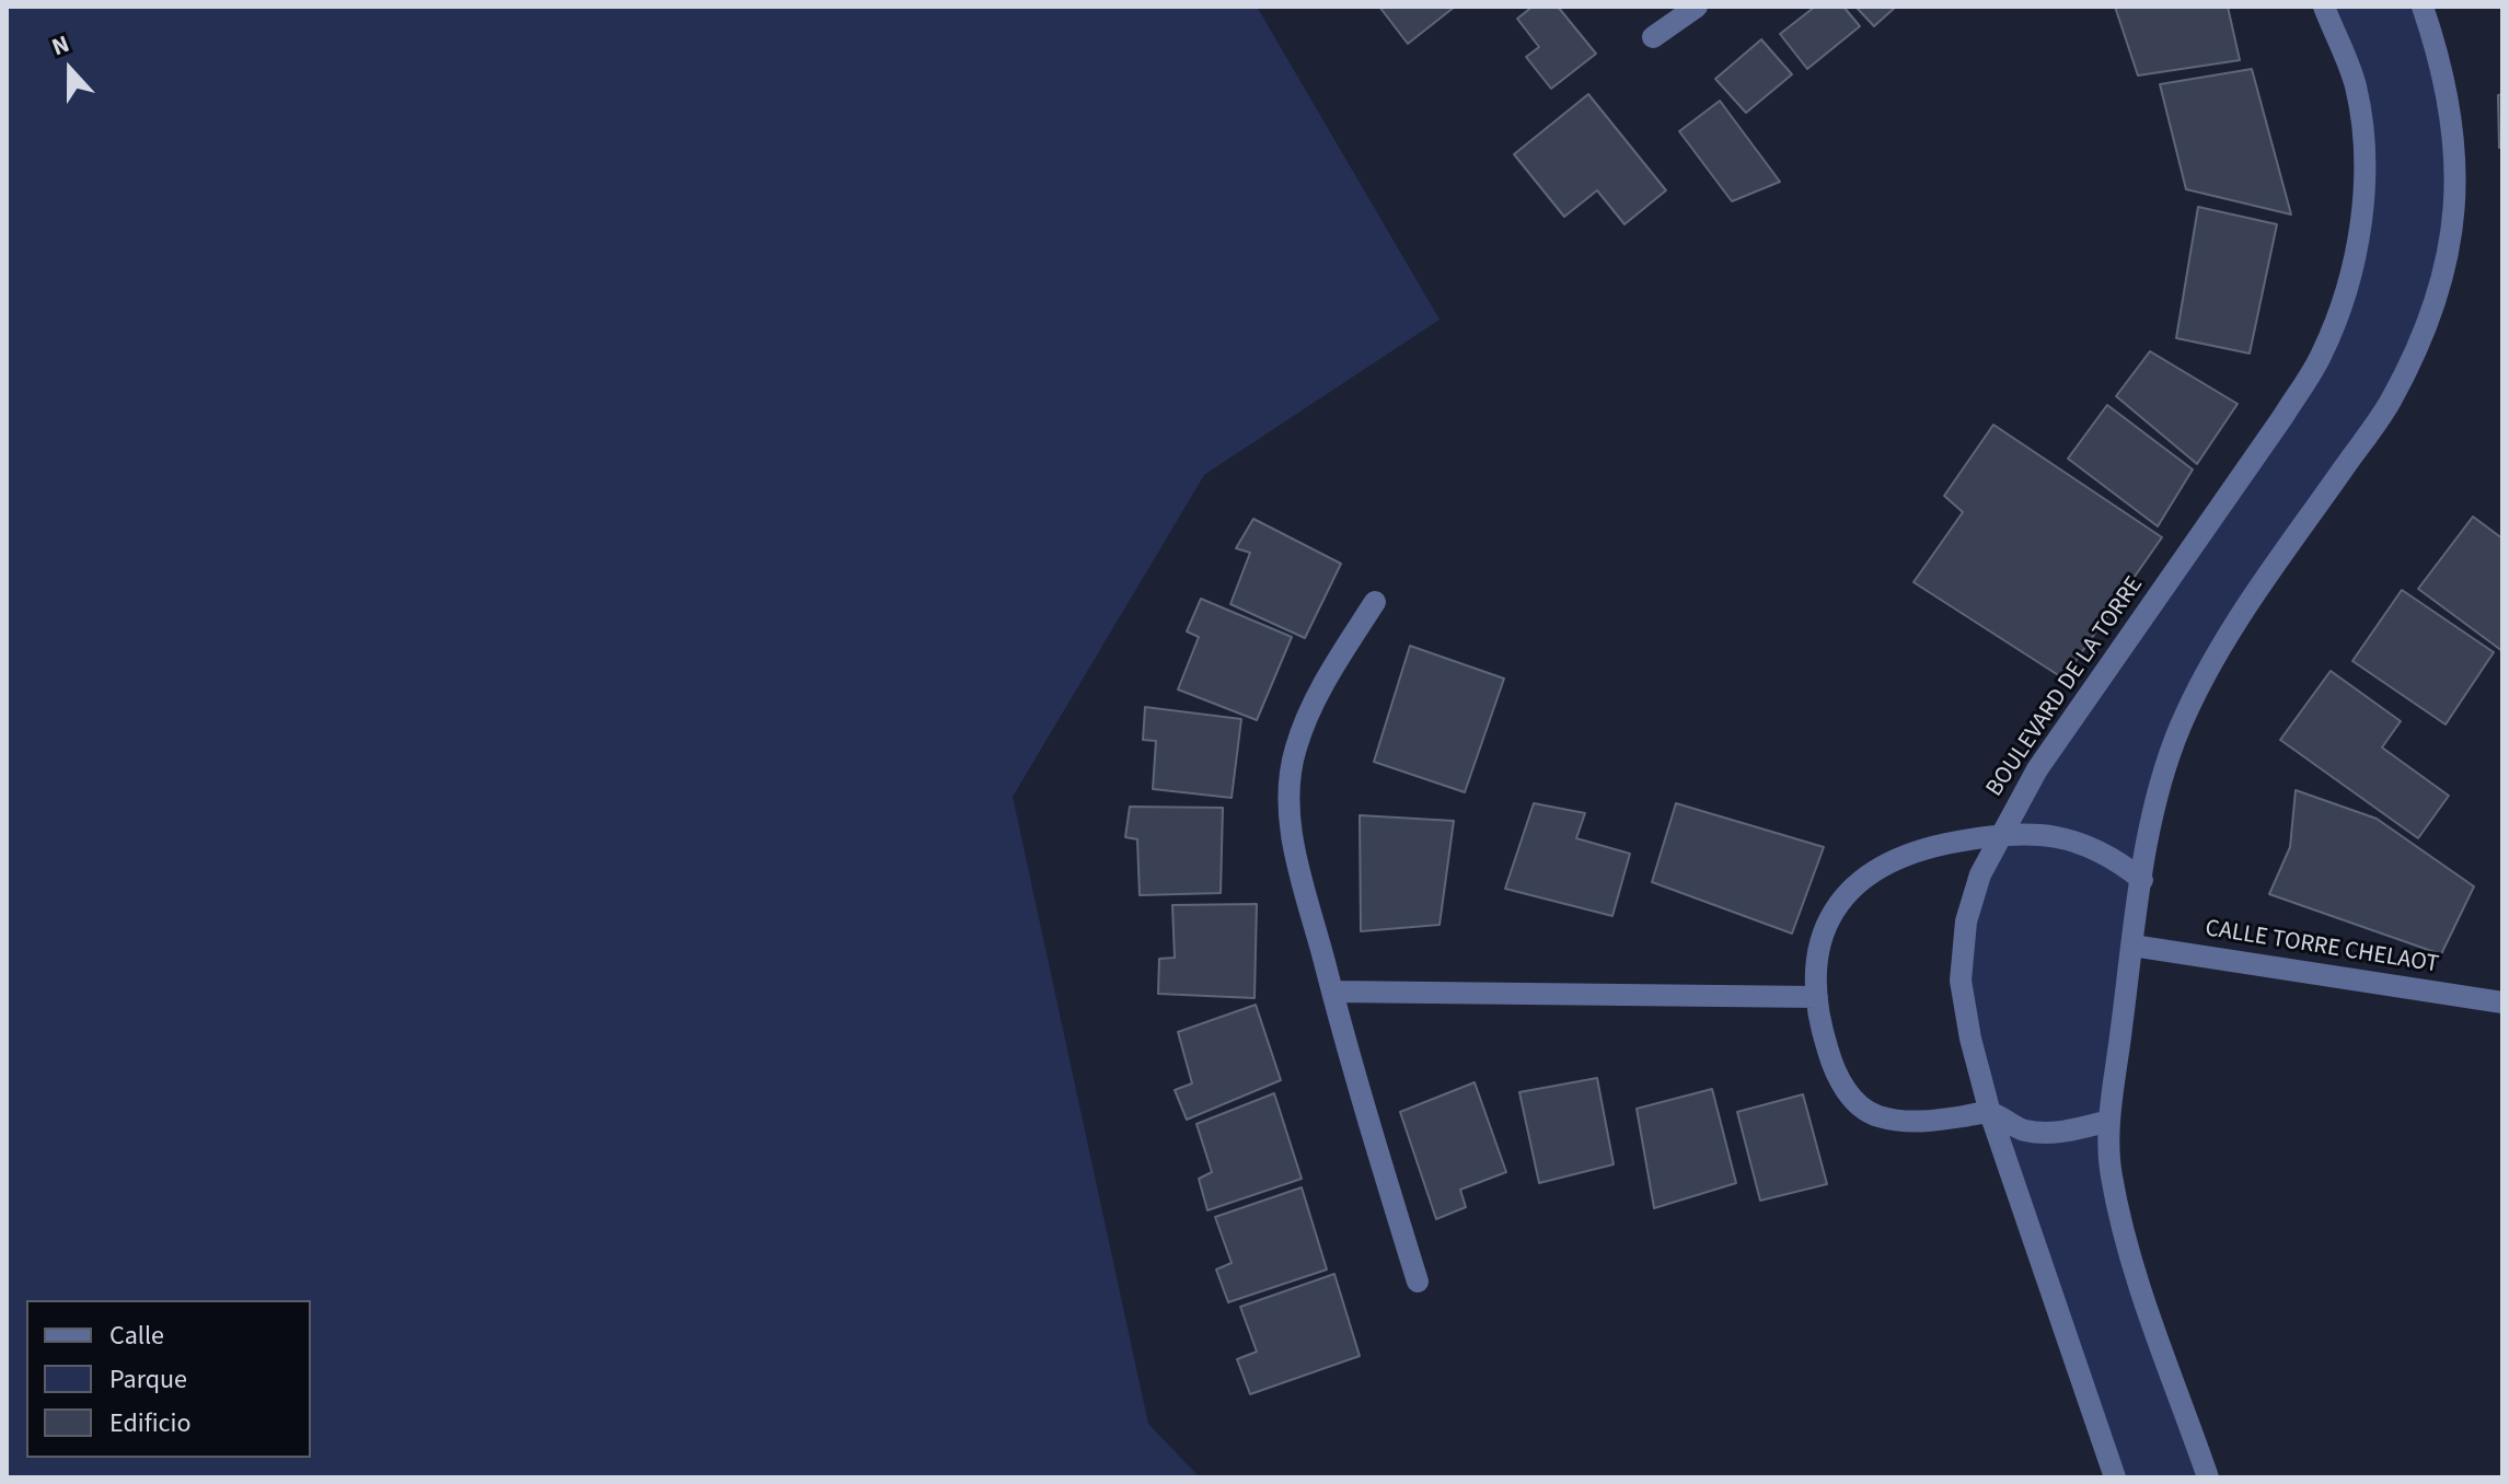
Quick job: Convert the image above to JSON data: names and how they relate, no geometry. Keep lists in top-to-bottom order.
{
  "streets": {
    "street": ["BOULEVARD DE LA TORRE", "CALLE TORRE CHELAOT"]
  },
  "legend": ["Calle", "Parque", "Edificio"],
  "north": "top"
}
